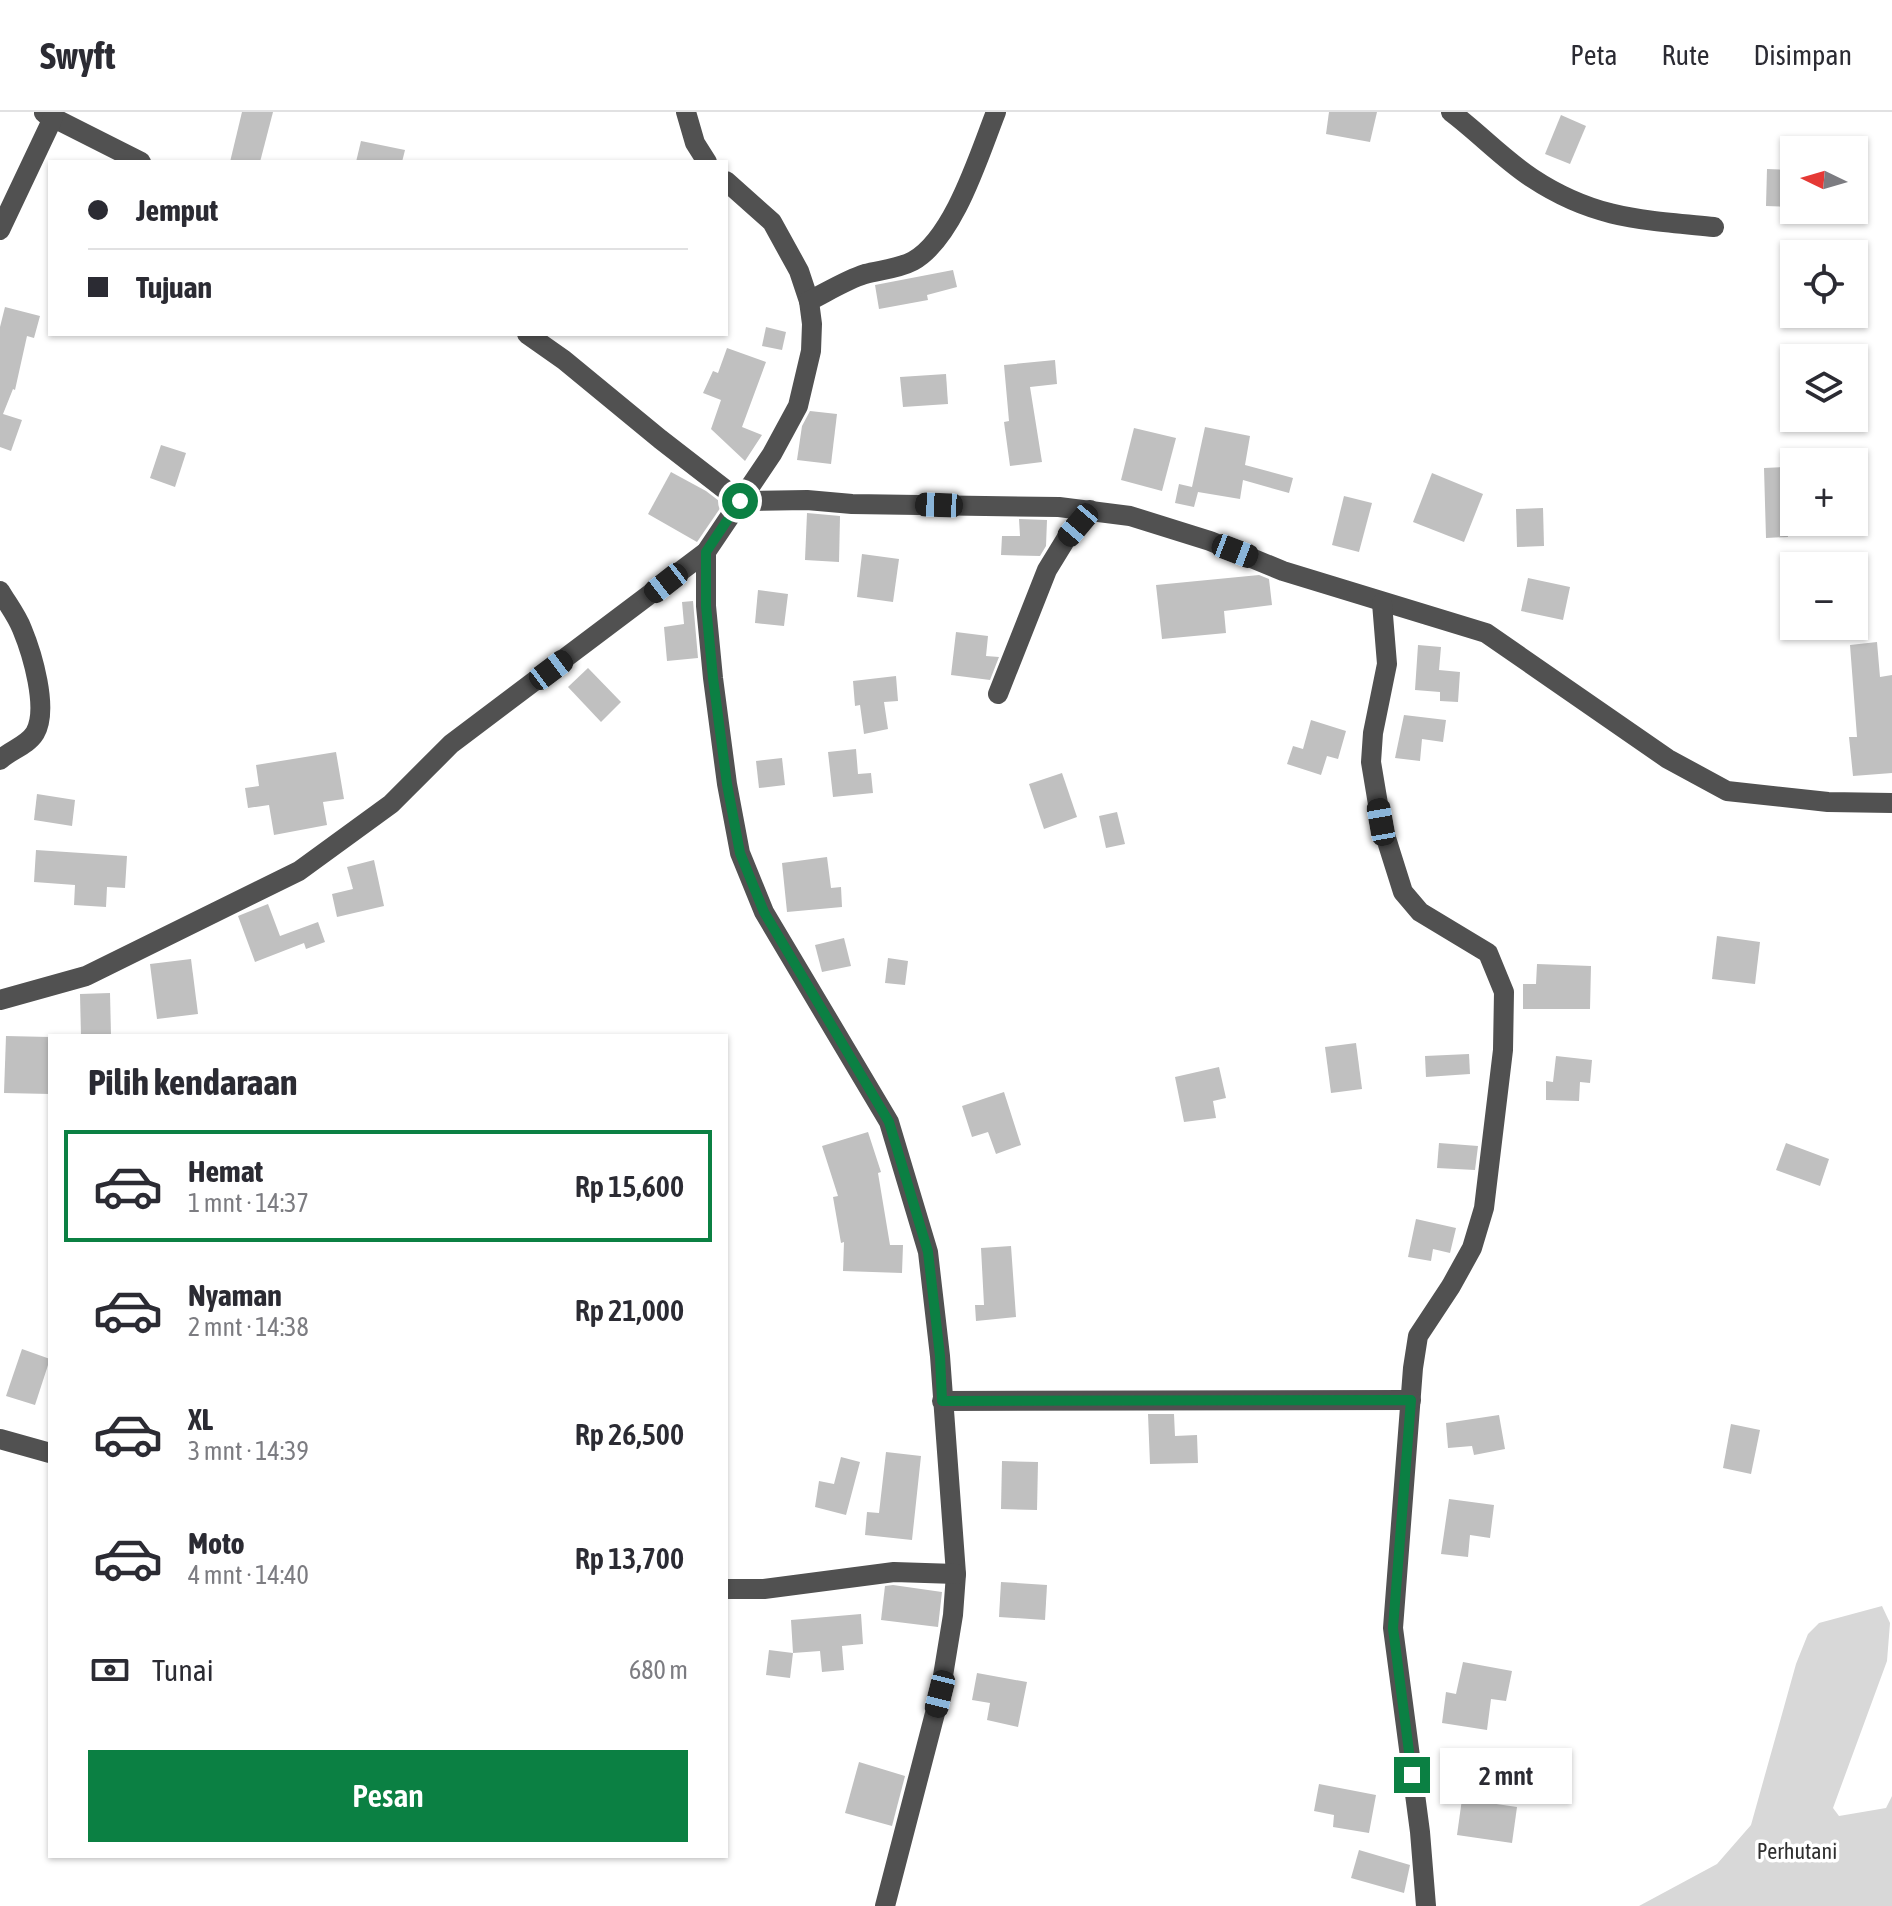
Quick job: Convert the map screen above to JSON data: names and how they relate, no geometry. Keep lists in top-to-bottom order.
{
  "parks": ["Perhutani"],
  "north": "left",
  "page": {
    "header": "Swyft",
    "nav": ["Peta", "Rute", "Disimpan"],
    "map_buttons": ["+", "−"],
    "banner": ["Jemput", "Tujuan"],
    "heading": "Pilih kendaraan",
    "list": [
      {
        "name": "Hemat",
        "note": "1 mnt · 14:37",
        "value": "Rp 15,600"
      },
      {
        "name": "Nyaman",
        "note": "2 mnt · 14:38",
        "value": "Rp 21,000"
      },
      {
        "name": "XL",
        "note": "3 mnt · 14:39",
        "value": "Rp 26,500"
      },
      {
        "name": "Moto",
        "note": "4 mnt · 14:40",
        "value": "Rp 13,700"
      }
    ],
    "pay": ["Tunai", "680 m"],
    "buttons": "Pesan",
    "bubble": "2 mnt"
  }
}
